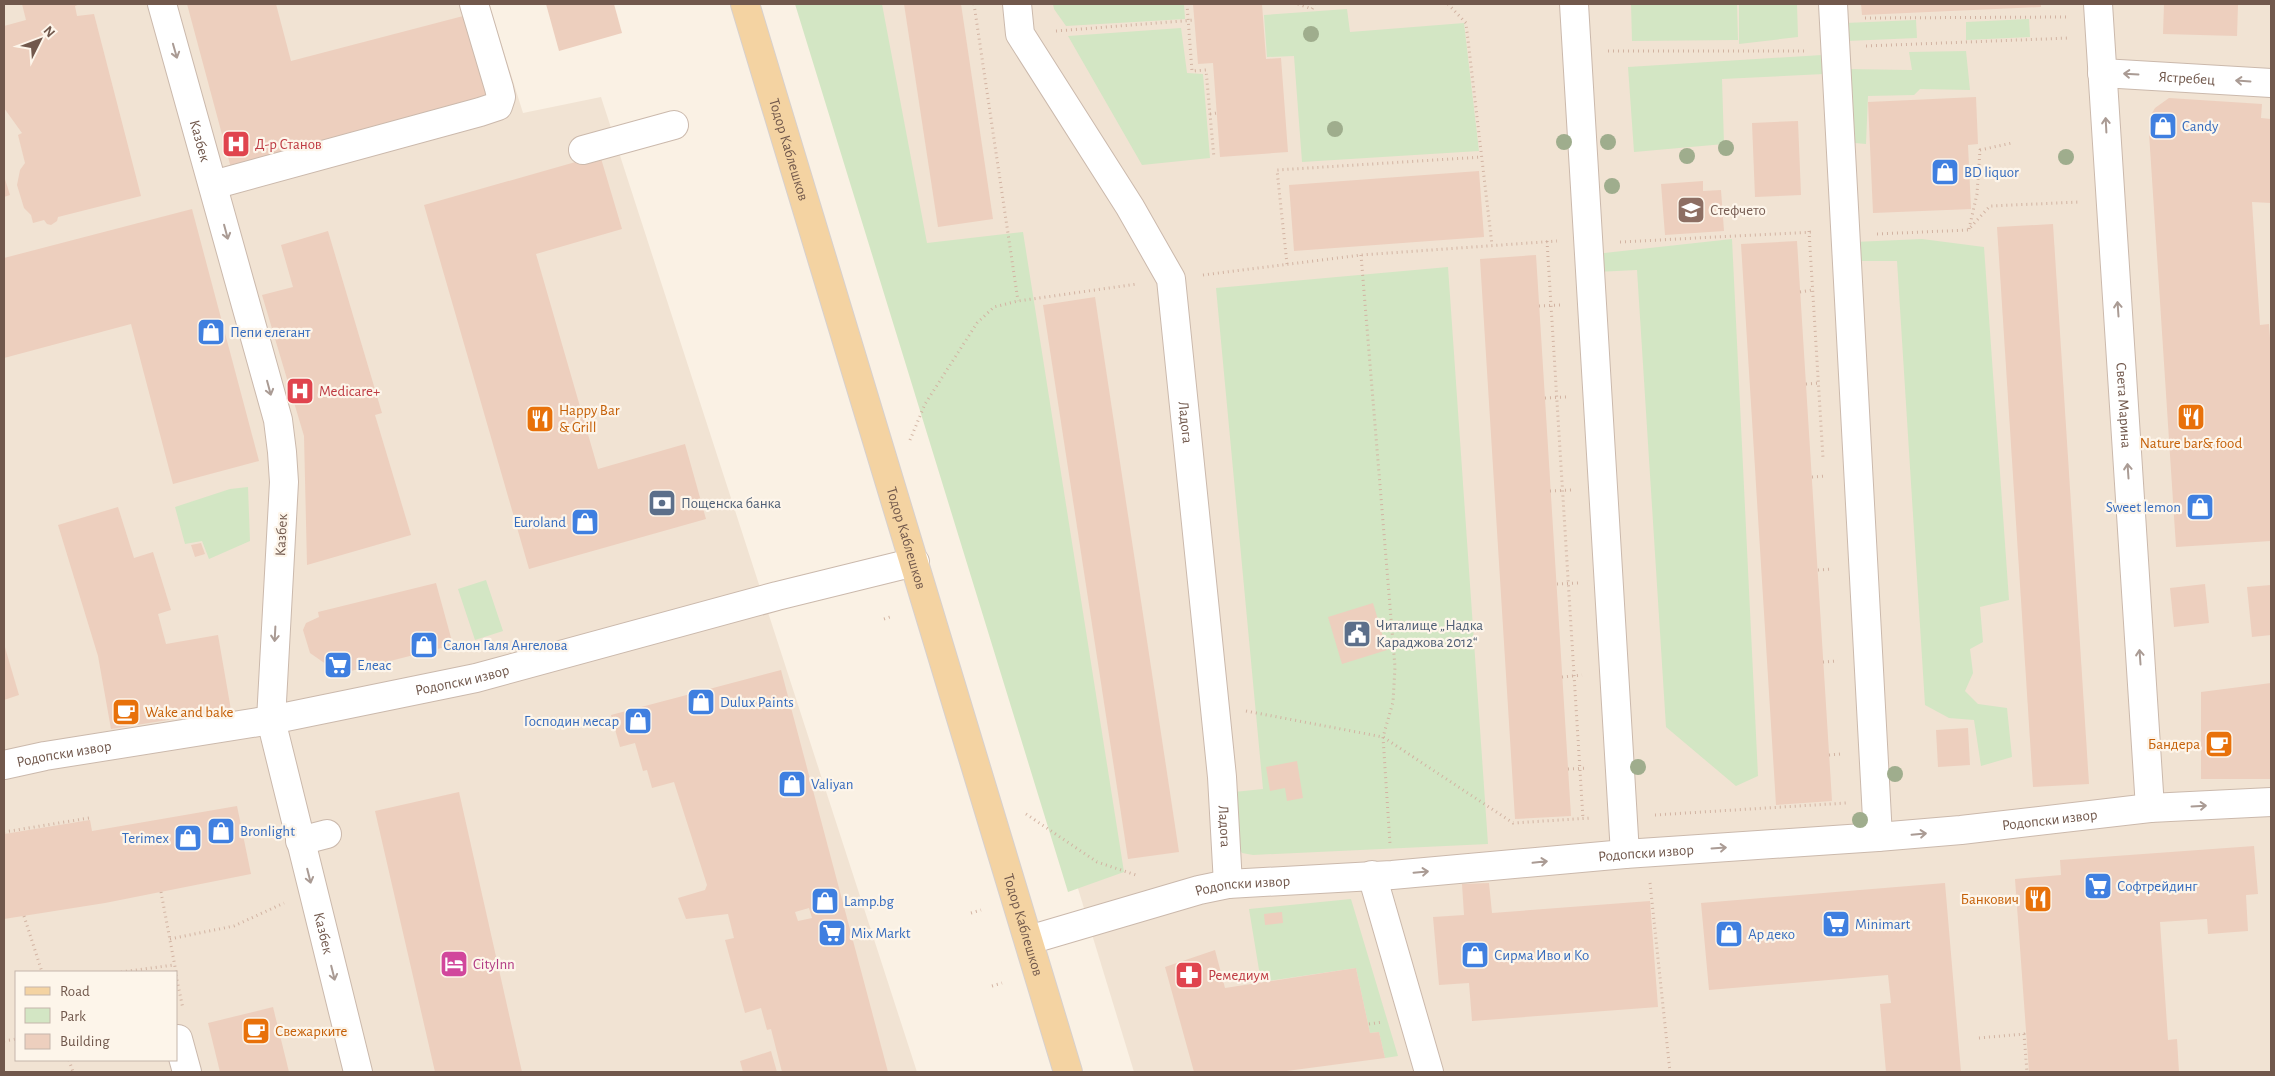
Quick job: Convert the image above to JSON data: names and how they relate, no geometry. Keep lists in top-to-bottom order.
{
  "streets": {
    "main road": ["Тодор Каблешков"],
    "street": [
      "Ястребец",
      "Казбек",
      "Света Марина",
      "Ладога",
      "Родопски извор"
    ]
  },
  "crossings": [
    ["Ястребец", "Света Марина"],
    ["Казбек", "Родопски извор"],
    ["Тодор Каблешков", "Родопски извор"],
    ["Света Марина", "Родопски извор"],
    ["Ладога", "Родопски извор"]
  ],
  "one_way": [
    "Ястребец",
    "Казбек",
    "Света Марина",
    "Родопски извор"
  ],
  "places": {
    "shop": [
      "Candy",
      "BD liquor",
      "Пепи елегант",
      "Sweet lemon",
      "Euroland",
      "Салон Галя Ангелова",
      "Dulux Paints",
      "Господин месар",
      "Valiyan",
      "Bronlight",
      "Terimex",
      "Lamp.bg",
      "Ар деко",
      "Сирма Иво и Ко"
    ],
    "hospital": ["Д-р Станов", "Medicare+"],
    "school or university": ["Стефчето"],
    "restaurant": ["Nature bar& food", "Happy Bar & Grill", "Банкович"],
    "bank": ["Пощенска банка"],
    "public building": ["Читалище „Надка Караджова 2012“"],
    "supermarket": [
      "Елеас",
      "Софтрейдинг",
      "Minimart",
      "Mix Markt"
    ],
    "cafe": ["Wake and bake", "Бандера", "Свежарките"],
    "hotel": ["CityInn"],
    "pharmacy": ["Ремедиум"]
  },
  "legend": ["Road", "Park", "Building"],
  "north": "top right"
}
